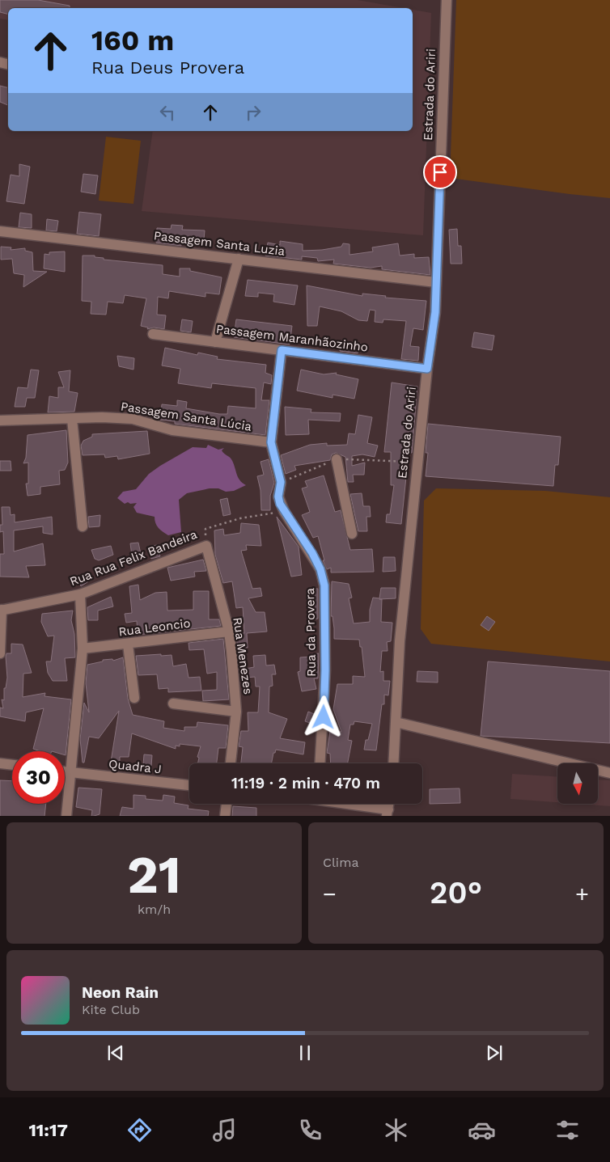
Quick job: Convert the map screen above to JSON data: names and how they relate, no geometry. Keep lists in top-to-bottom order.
{
  "streets": {
    "street": [
      "Estrada do Ariri",
      "Passagem Santa Luzia",
      "Passagem Maranhãozinho",
      "Passagem Santa Lúcia",
      "Rua Rua Felix Bandeira",
      "Rua Leoncio",
      "Rua da Provera",
      "Rua Menezes",
      "Quadra J"
    ]
  },
  "crossings": [
    ["Estrada do Ariri", "Passagem Santa Luzia"],
    ["Estrada do Ariri", "Passagem Maranhãozinho"],
    ["Passagem Santa Lúcia", "Rua da Provera"],
    ["Rua Rua Felix Bandeira", "Rua da Provera"],
    ["Rua Rua Felix Bandeira", "Rua Menezes"],
    ["Rua Leoncio", "Rua Menezes"]
  ],
  "north": "bottom",
  "page": {
    "turn": ["160 m", "Rua Deus Provera"],
    "limit": "30",
    "trip": "11:19 · 2 min · 470 m",
    "tile": [
      ["21", "km/h"],
      "Clima"
    ],
    "heat": ["−", "20°", "+"],
    "song": ["Neon Rain", "Kite Club"],
    "tabs": "11:17"
  }
}
